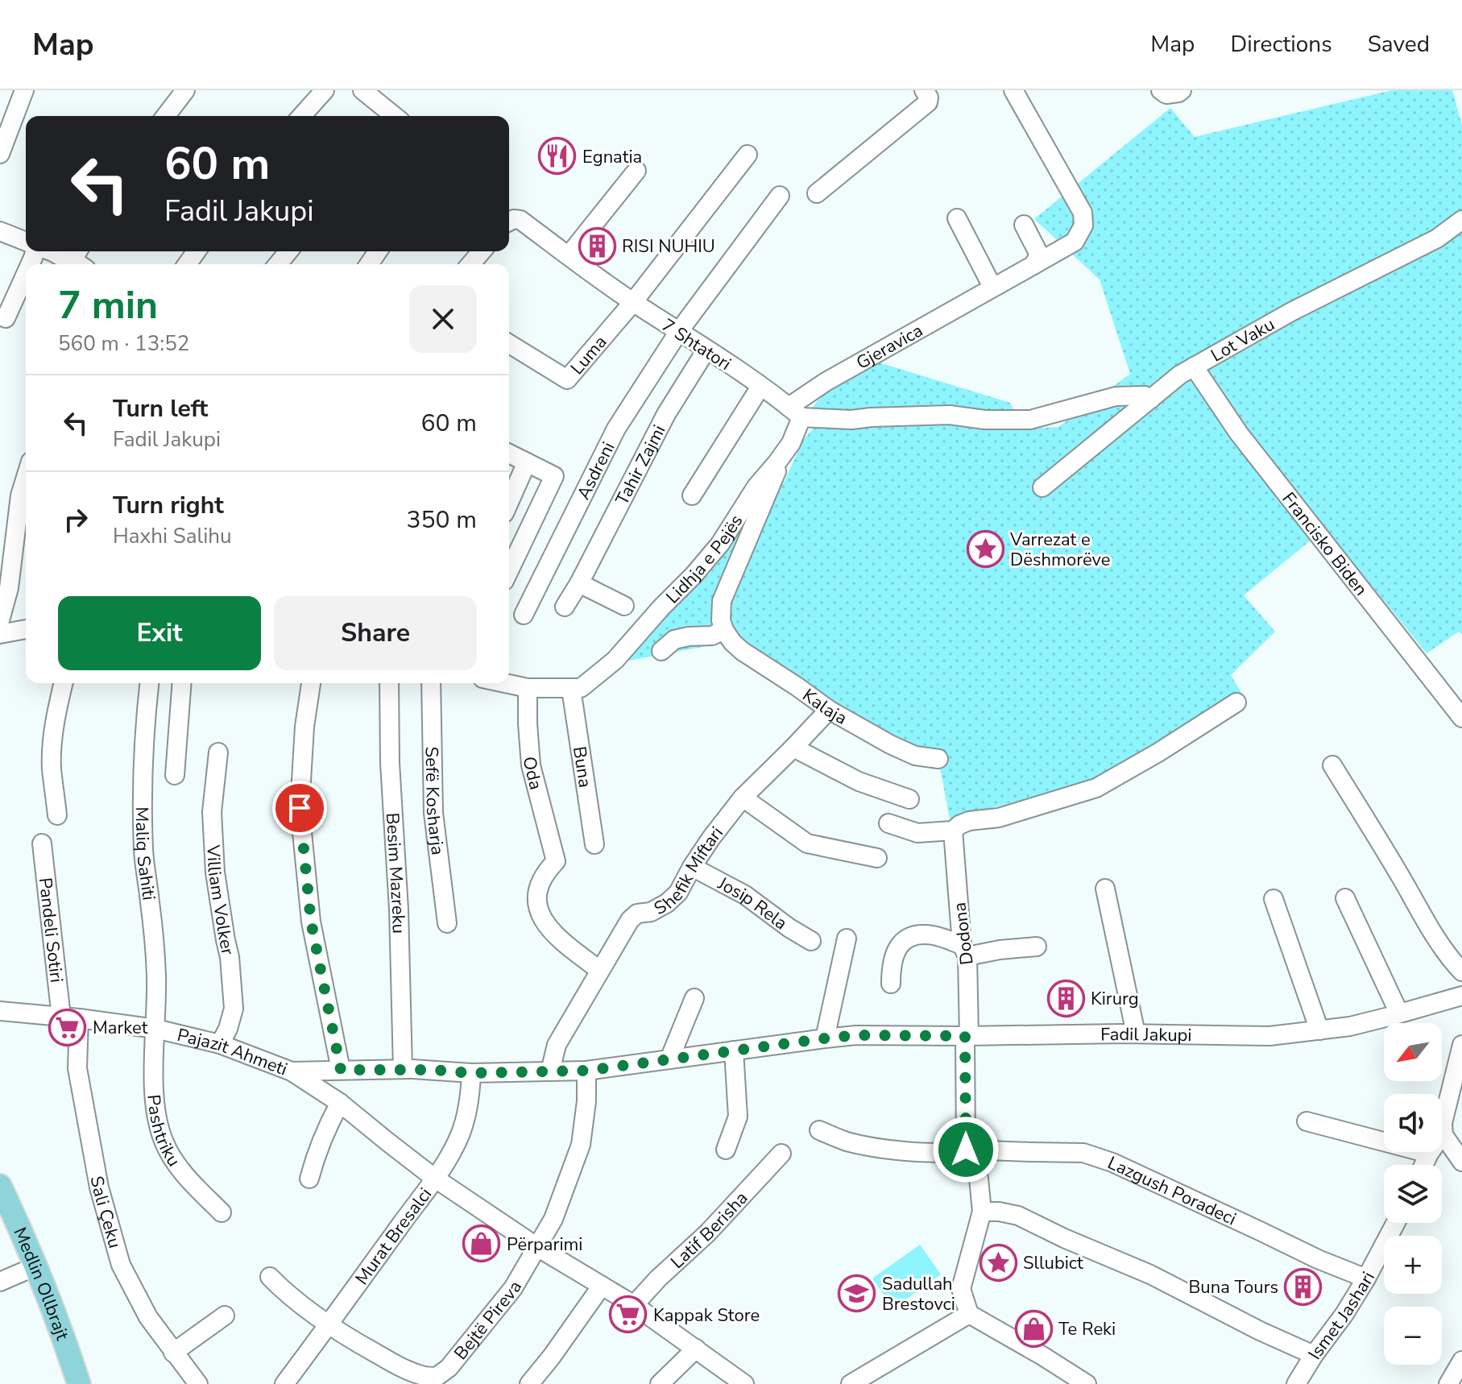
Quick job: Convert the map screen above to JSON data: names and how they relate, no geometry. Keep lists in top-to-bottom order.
{
  "streets": {
    "main road": ["Medlin Ollbrajt"],
    "street": [
      "Lot Vaku",
      "7 Shtatori",
      "Gjeravica",
      "Luma",
      "Tahir Zajmi",
      "Asdreni",
      "Francisko Biden",
      "Lidhja e Pejës",
      "Kalaja",
      "Buna",
      "Oda",
      "Sefë Kosharja",
      "Maliq Sahiti",
      "Shefik Miftari",
      "Besim Mazreku",
      "Villiam Volker",
      "Josip Rela",
      "Pandeli Sotiri",
      "Dodona",
      "Fadil Jakupi",
      "Pajazit Ahmeti",
      "Pashtriku",
      "Lazgush Poradeci",
      "Sali Çeku",
      "Latif Berisha",
      "Murat Bresalci",
      "Ismet Jashari",
      "Bejtë Pireva"
    ]
  },
  "crossings": [
    ["Lot Vaku", "Francisko Biden"],
    ["7 Shtatori", "Gjeravica"],
    ["7 Shtatori", "Luma"],
    ["7 Shtatori", "Tahir Zajmi"],
    ["7 Shtatori", "Asdreni"],
    ["7 Shtatori", "Lidhja e Pejës"],
    ["Gjeravica", "Lidhja e Pejës"],
    ["Lidhja e Pejës", "Buna"],
    ["Kalaja", "Shefik Miftari"],
    ["Oda", "Shefik Miftari"],
    ["Maliq Sahiti", "Pajazit Ahmeti"],
    ["Maliq Sahiti", "Pashtriku"],
    ["Shefik Miftari", "Josip Rela"],
    ["Shefik Miftari", "Fadil Jakupi"],
    ["Besim Mazreku", "Fadil Jakupi"],
    ["Villiam Volker", "Pajazit Ahmeti"],
    ["Pandeli Sotiri", "Pajazit Ahmeti"],
    ["Pandeli Sotiri", "Sali Çeku"],
    ["Dodona", "Fadil Jakupi"],
    ["Dodona", "Lazgush Poradeci"],
    ["Fadil Jakupi", "Pajazit Ahmeti"],
    ["Fadil Jakupi", "Murat Bresalci"],
    ["Fadil Jakupi", "Bejtë Pireva"],
    ["Pajazit Ahmeti", "Pashtriku"],
    ["Pajazit Ahmeti", "Sali Çeku"],
    ["Pajazit Ahmeti", "Latif Berisha"],
    ["Pajazit Ahmeti", "Murat Bresalci"],
    ["Pajazit Ahmeti", "Bejtë Pireva"],
    ["Lazgush Poradeci", "Ismet Jashari"],
    ["Murat Bresalci", "Bejtë Pireva"]
  ],
  "places": {
    "restaurant": ["Egnatia"],
    "building": ["RISI NUHIU", "Kirurg", "Buna Tours"],
    "place": ["Varrezat e Dëshmorëve", "Sllubict"],
    "supermarket": ["Market", "Kappak Store"],
    "shop": ["Përparimi", "Te Reki"],
    "school or university": ["Sadullah Brestovci"]
  },
  "north": "bottom left",
  "page": {
    "header": "Map",
    "nav": ["Map", "Directions", "Saved"],
    "turn": ["60 m", "Fadil Jakupi"],
    "heading": ["7 min", "560 m · 13:52"],
    "list": [
      {
        "name": "Turn left",
        "note": "Fadil Jakupi",
        "value": "60 m"
      },
      {
        "name": "Turn right",
        "note": "Haxhi Salihu",
        "value": "350 m"
      }
    ],
    "buttons": ["Exit", "Share"],
    "map_buttons": ["+", "−"]
  }
}
